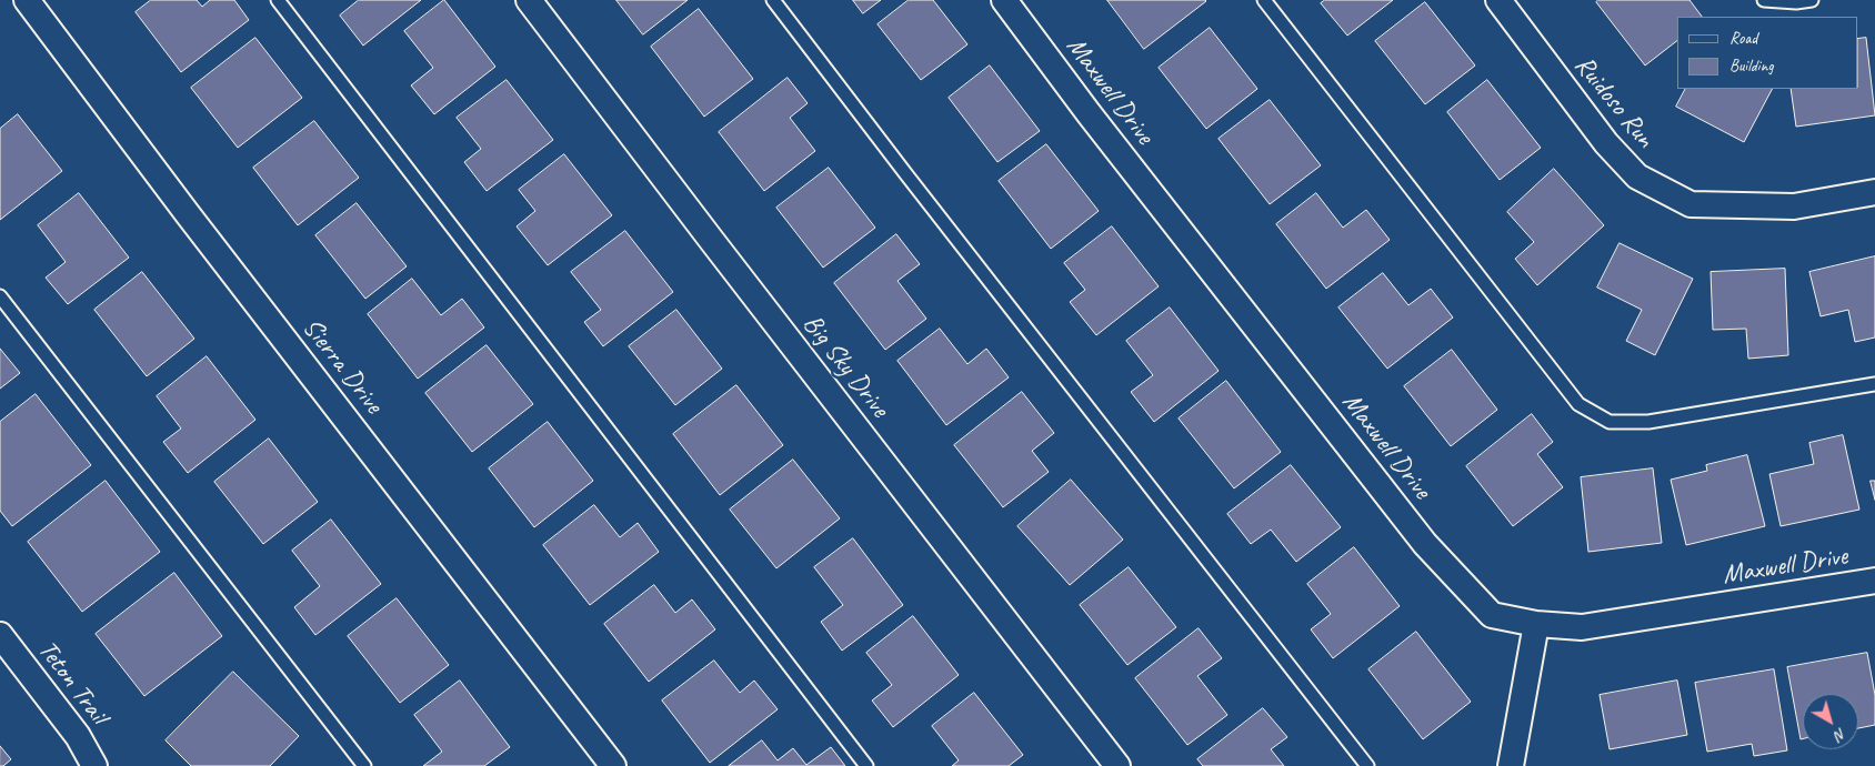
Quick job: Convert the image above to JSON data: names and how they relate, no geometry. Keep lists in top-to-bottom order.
{
  "streets": {
    "street": [
      "Maxwell Drive",
      "Ruidoso Run",
      "Sierra Drive",
      "Big Sky Drive",
      "Teton Trail"
    ]
  },
  "legend": ["Road", "Building"],
  "north": "bottom right"
}
